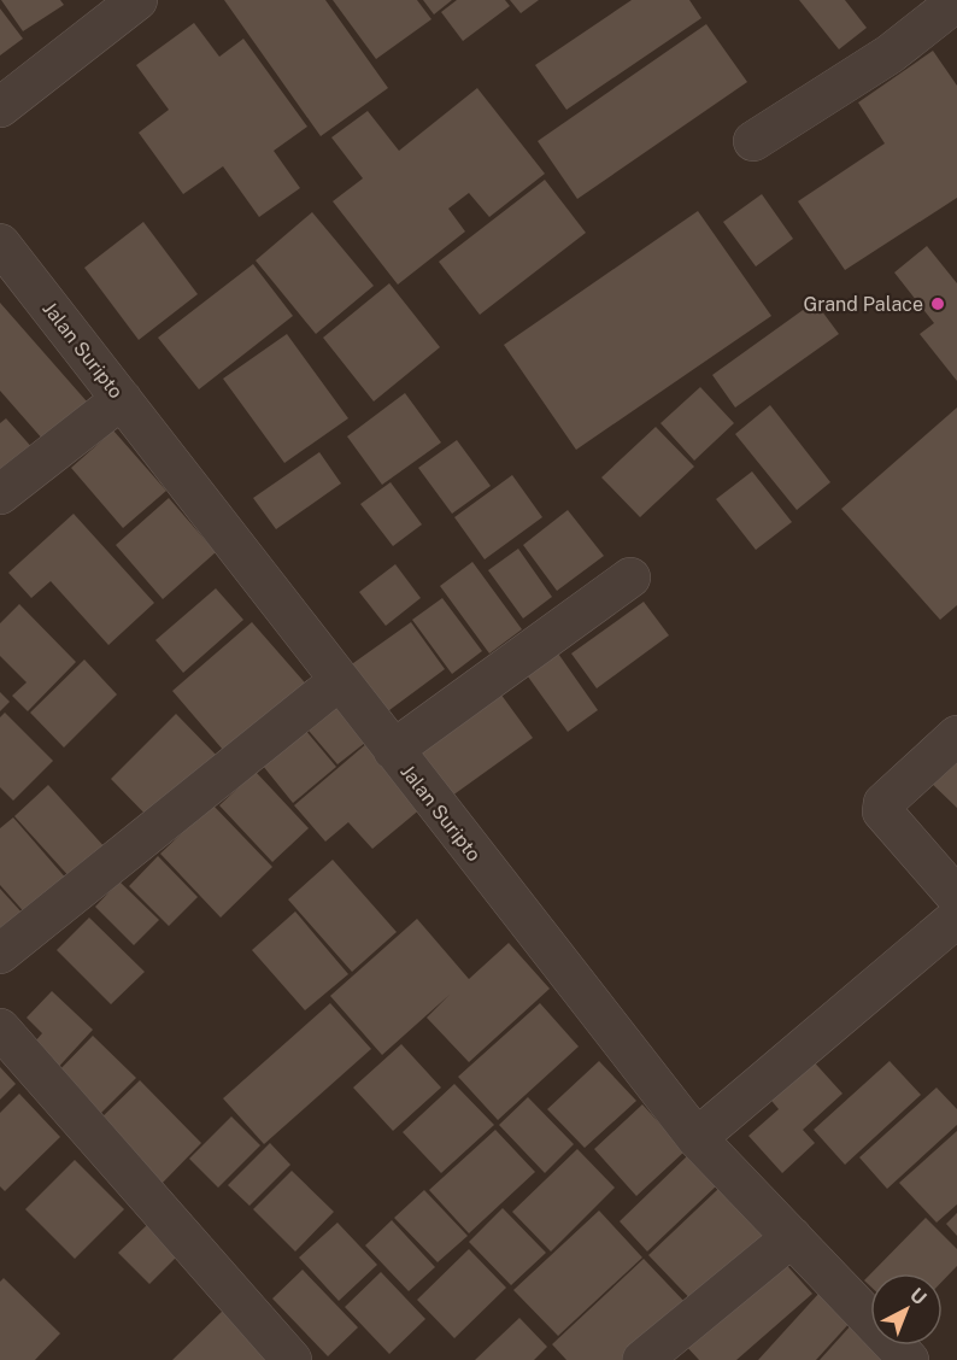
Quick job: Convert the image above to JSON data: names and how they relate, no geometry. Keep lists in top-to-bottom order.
{
  "streets": {
    "street": ["Jalan Suripto"]
  },
  "places": ["Grand Palace"],
  "north": "top right"
}
